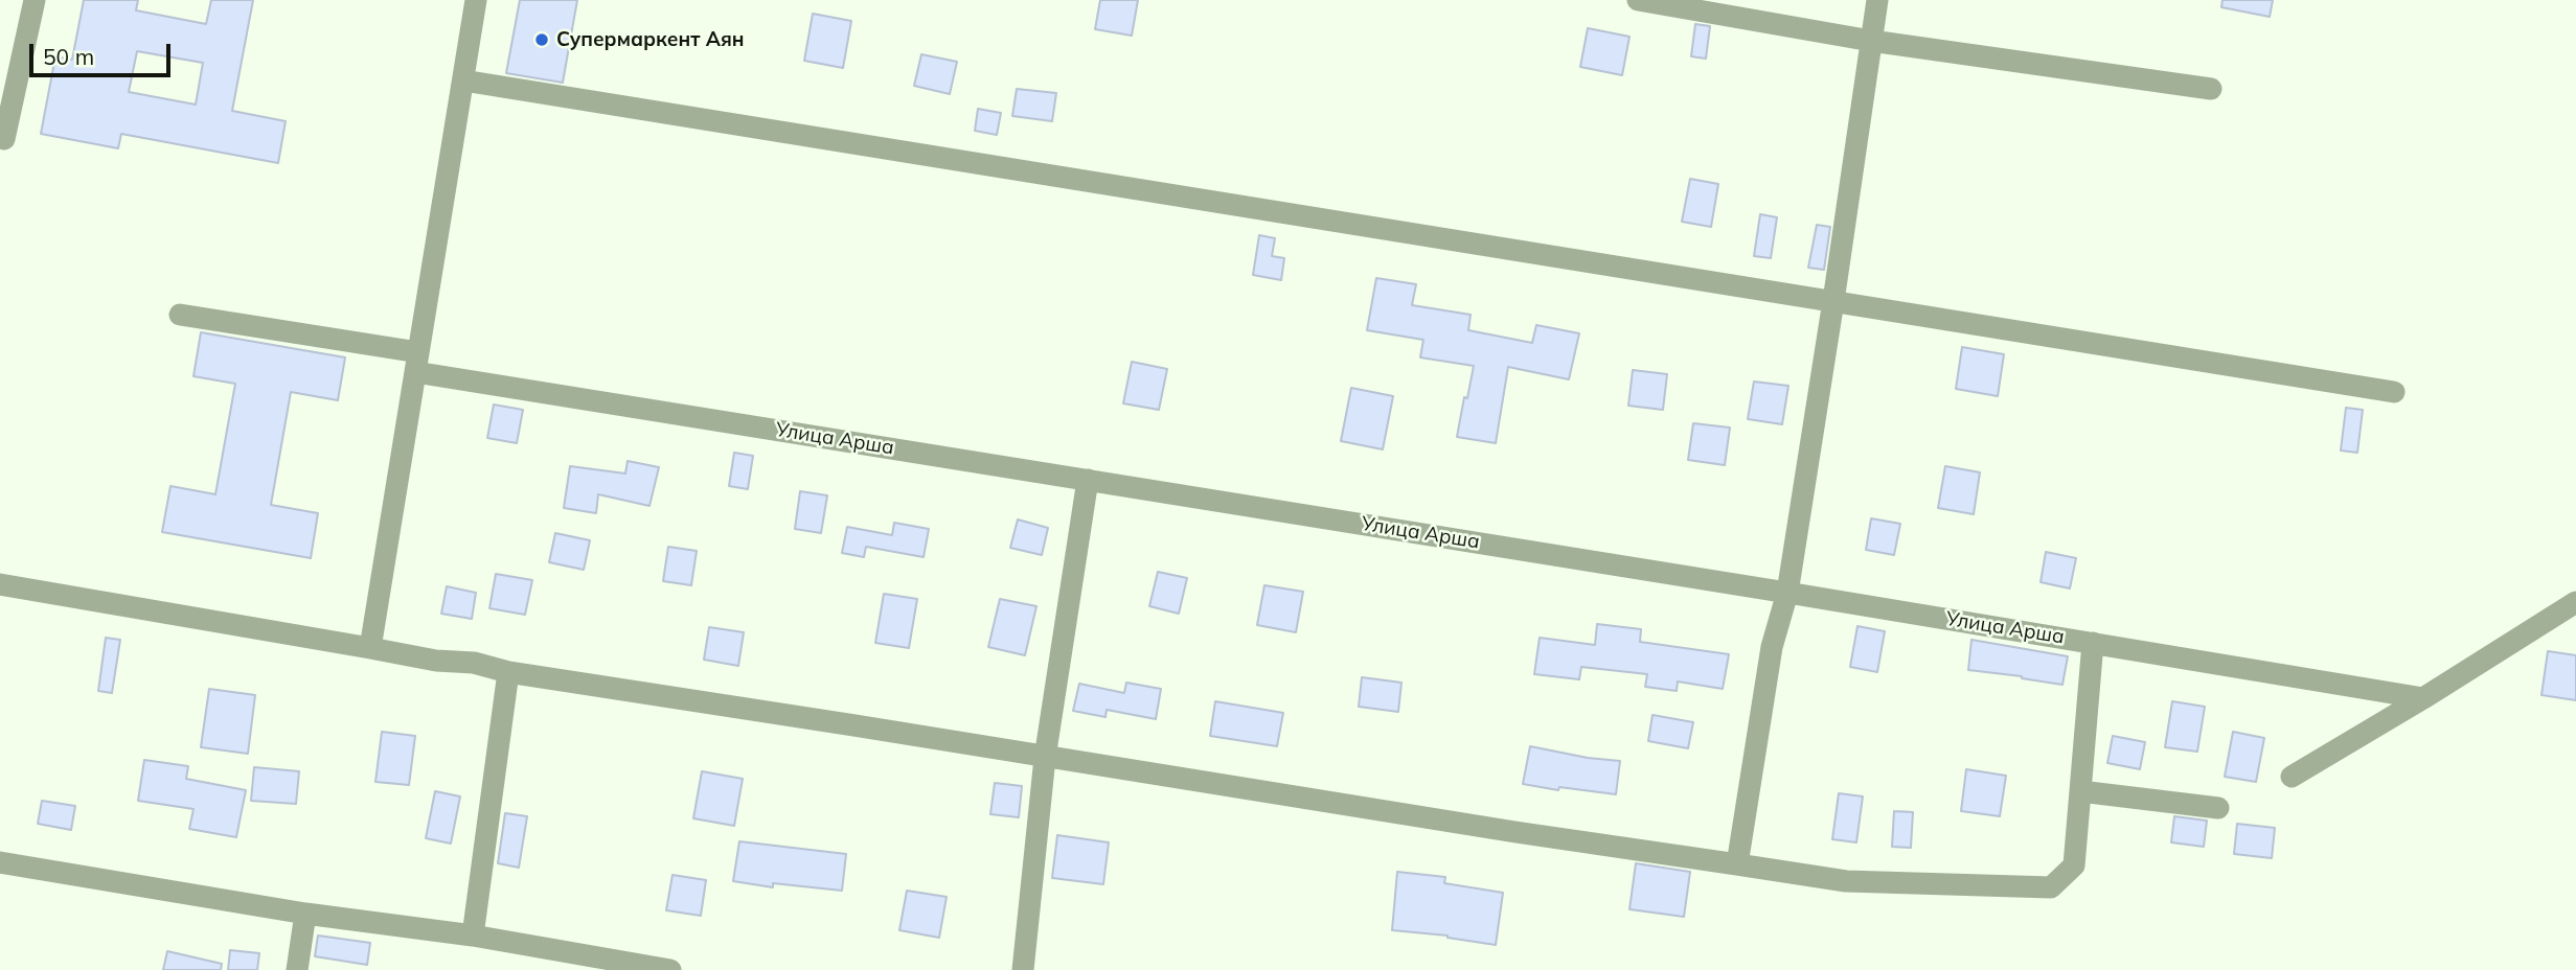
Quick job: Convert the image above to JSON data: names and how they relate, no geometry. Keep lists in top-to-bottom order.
{
  "streets": {
    "street": ["Улица Арша"]
  },
  "places": ["Супермаркент Аян"],
  "scale_bar": "50 m"
}
